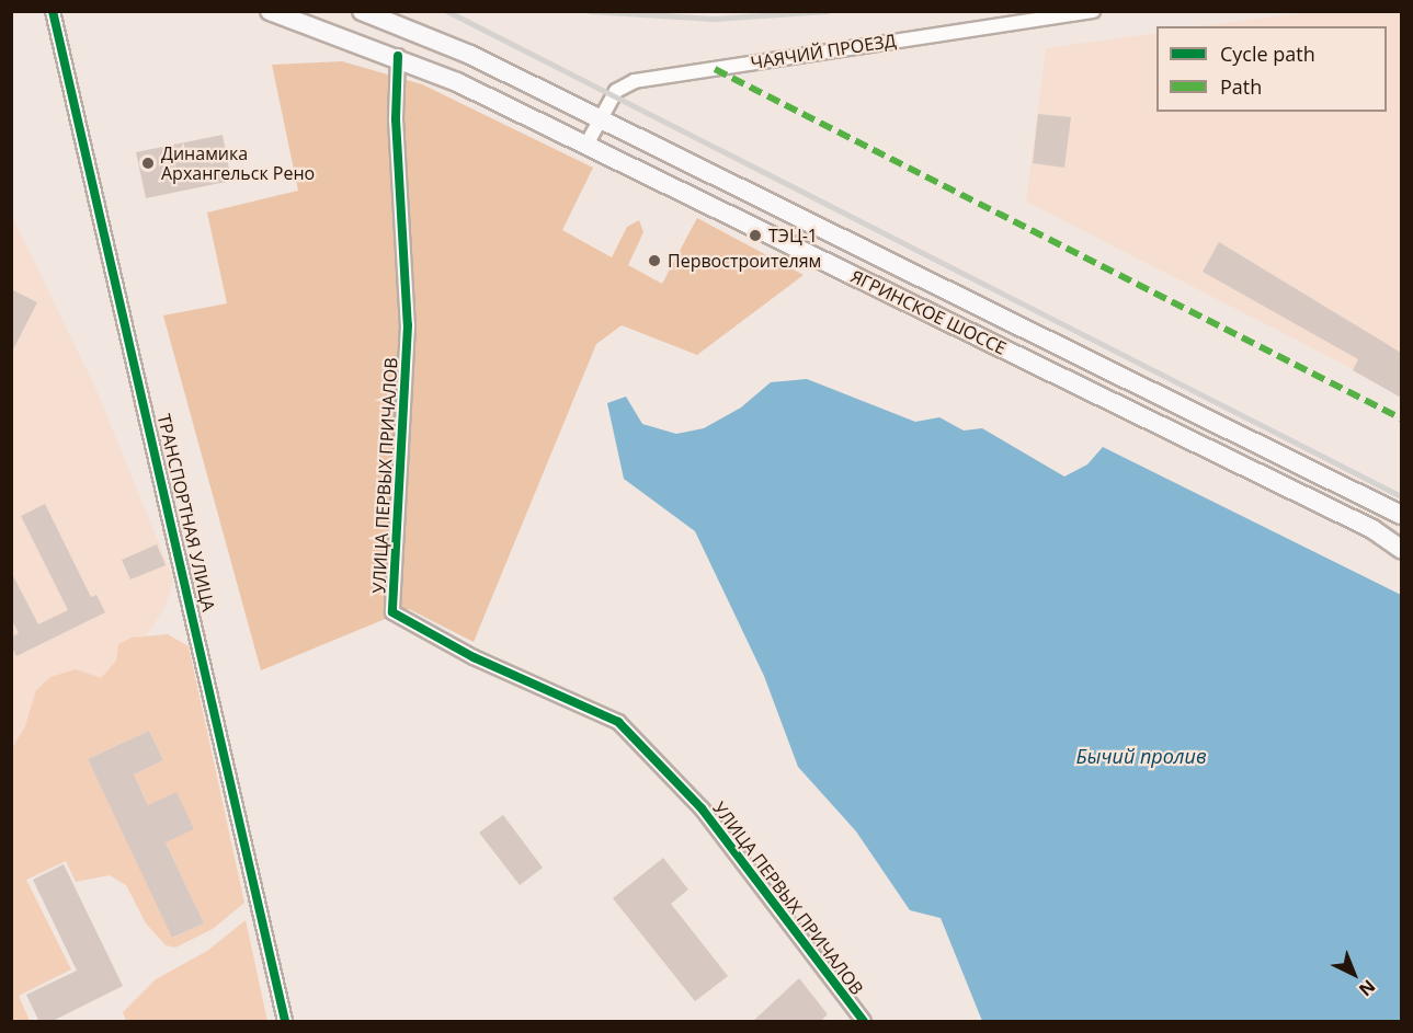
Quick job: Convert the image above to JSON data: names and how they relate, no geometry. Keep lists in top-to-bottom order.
{
  "streets": {
    "main road": ["ЯГРИНСКОЕ ШОССЕ"],
    "street": ["ЧАЯЧИЙ ПРОЕЗД", "УЛИЦА ПЕРВЫХ ПРИЧАЛОВ", "ТРАНСПОРТНАЯ УЛИЦА"]
  },
  "crossings": [
    ["ЧАЯЧИЙ ПРОЕЗД", "ЯГРИНСКОЕ ШОССЕ"],
    ["ЯГРИНСКОЕ ШОССЕ", "УЛИЦА ПЕРВЫХ ПРИЧАЛОВ"]
  ],
  "water": ["Бычий пролив"],
  "places": ["Динамика Архангельск Рено", "ТЭЦ-1", "Первостроителям"],
  "legend": ["Cycle path", "Path"],
  "north": "bottom right"
}
